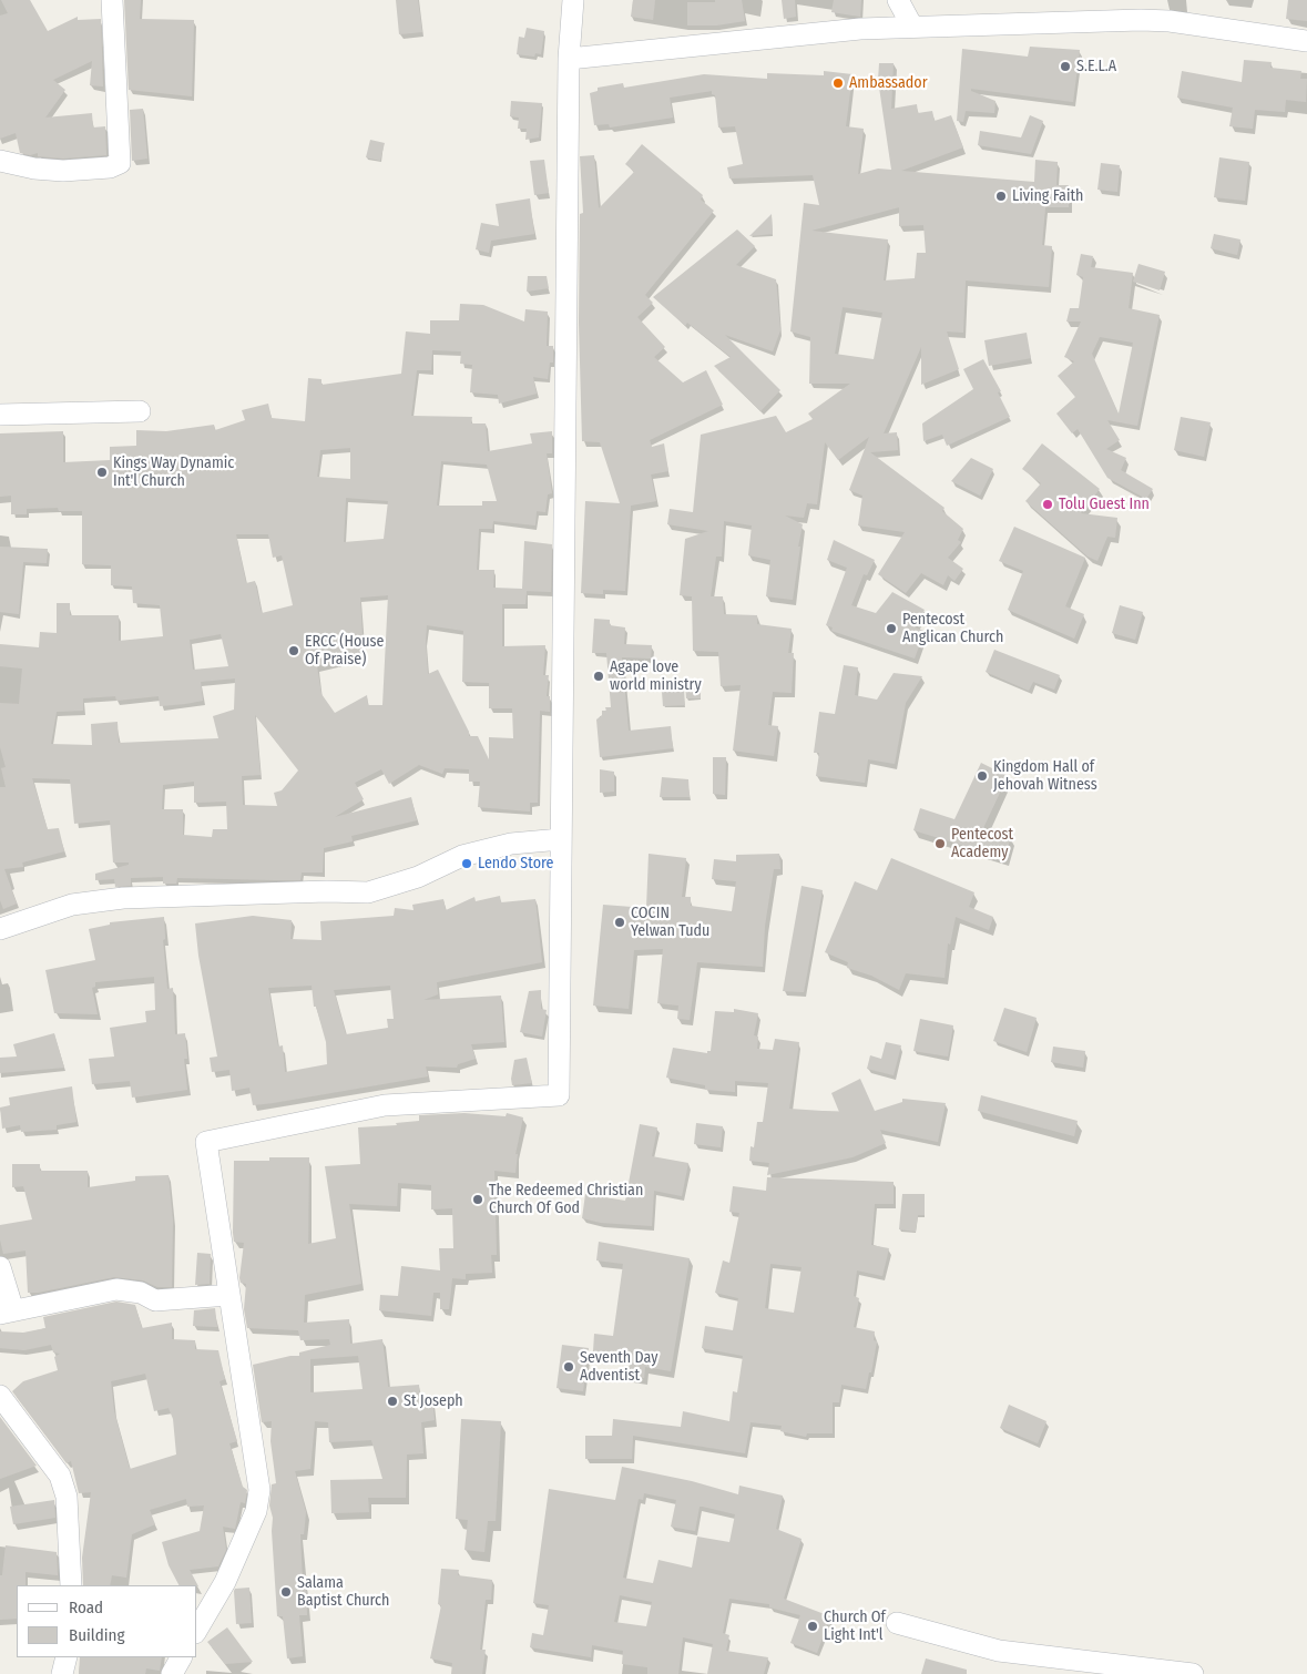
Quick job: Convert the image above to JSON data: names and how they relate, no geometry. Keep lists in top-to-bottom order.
{
  "places": [
    "S.E.L.A",
    "Ambassador",
    "Living Faith",
    "Kings Way Dynamic Int'l Church",
    "Tolu Guest Inn",
    "Pentecost Anglican Church",
    "ERCC (House Of Praise)",
    "Agape love world ministry",
    "Kingdom Hall of Jehovah Witness",
    "Pentecost Academy",
    "Lendo Store",
    "COCIN Yelwan Tudu",
    "The Redeemed Christian Church Of God",
    "Seventh Day Adventist",
    "St Joseph",
    "Salama Baptist Church",
    "Church Of Light Int'l"
  ],
  "legend": ["Road", "Building"]
}
